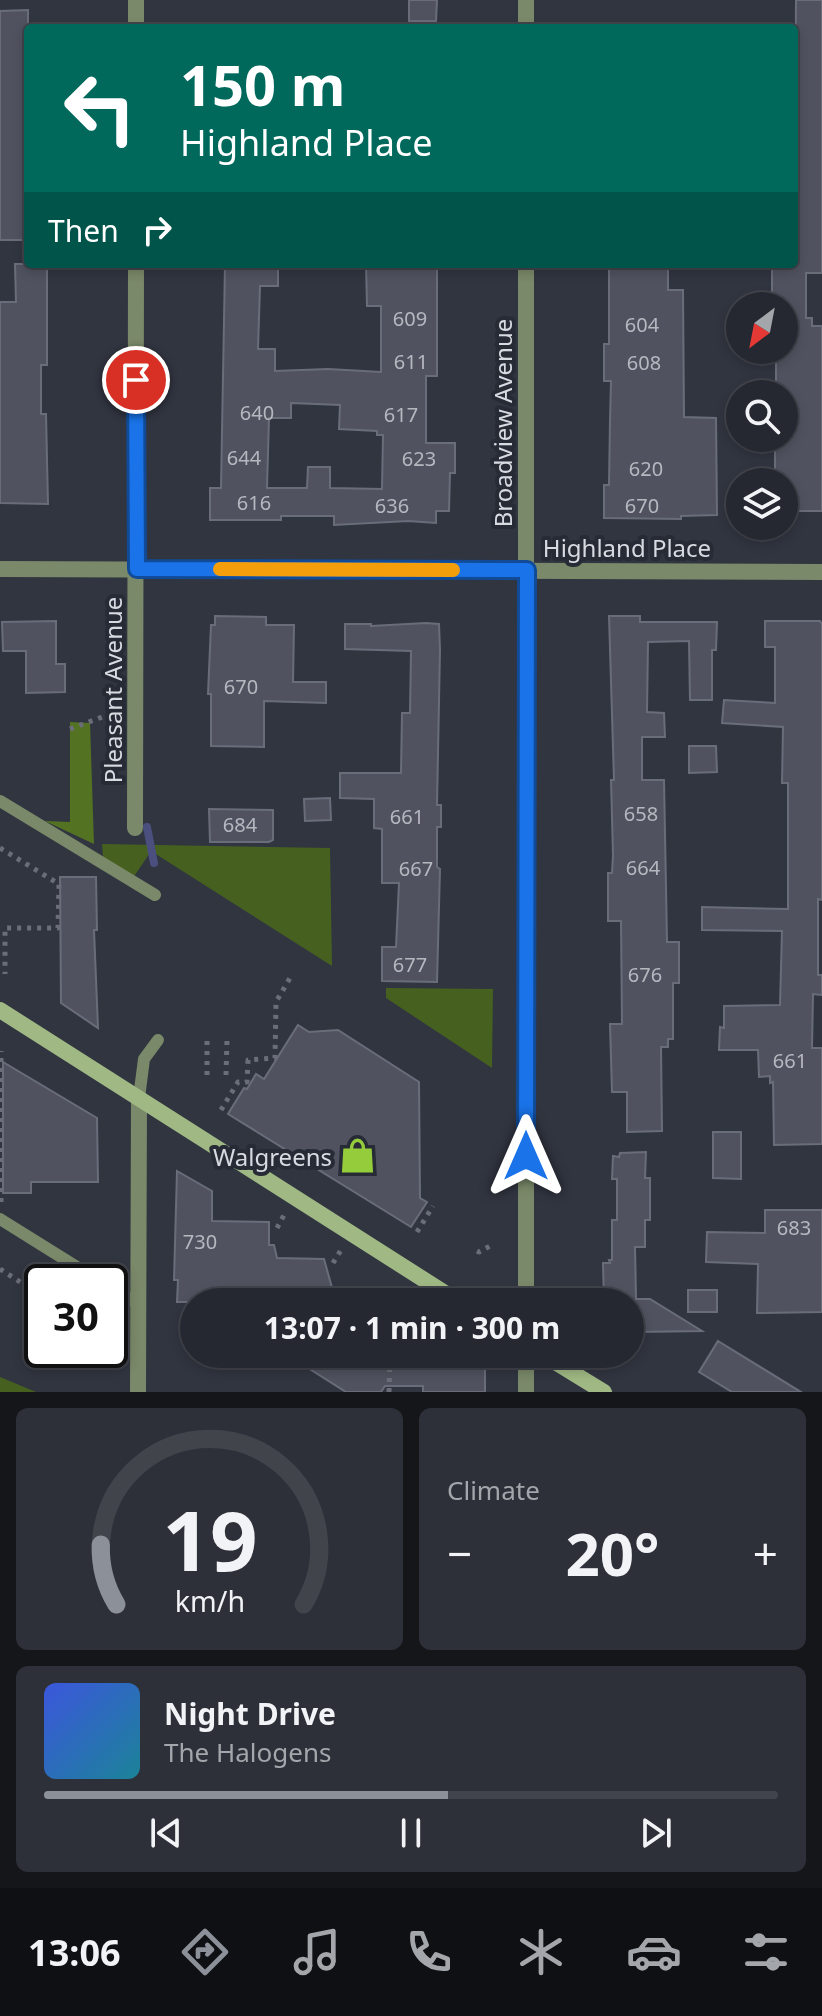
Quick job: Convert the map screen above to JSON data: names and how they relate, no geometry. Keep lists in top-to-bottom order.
{
  "streets": {
    "street": ["Broadview Avenue", "Highland Place", "Pleasant Avenue"]
  },
  "crossings": [
    ["Broadview Avenue", "Highland Place"],
    ["Highland Place", "Pleasant Avenue"]
  ],
  "places": {
    "shop": ["Walgreens"]
  },
  "house_numbers": [
    "609",
    "604",
    "611",
    "608",
    "640",
    "617",
    "644",
    "623",
    "620",
    "616",
    "636",
    "670",
    "670",
    "658",
    "661",
    "684",
    "664",
    "667",
    "677",
    "676",
    "661",
    "683",
    "730"
  ],
  "north": "bottom left",
  "page": {
    "turn": ["150 m", "Highland Place"],
    "then": "Then",
    "limit": "30",
    "trip": "13:07 · 1 min · 300 m",
    "tile": "Climate",
    "heat": ["−", "20°", "+"],
    "song": ["Night Drive", "The Halogens"],
    "tabs": "13:06",
    "gauge": ["19", "km/h"]
  }
}
